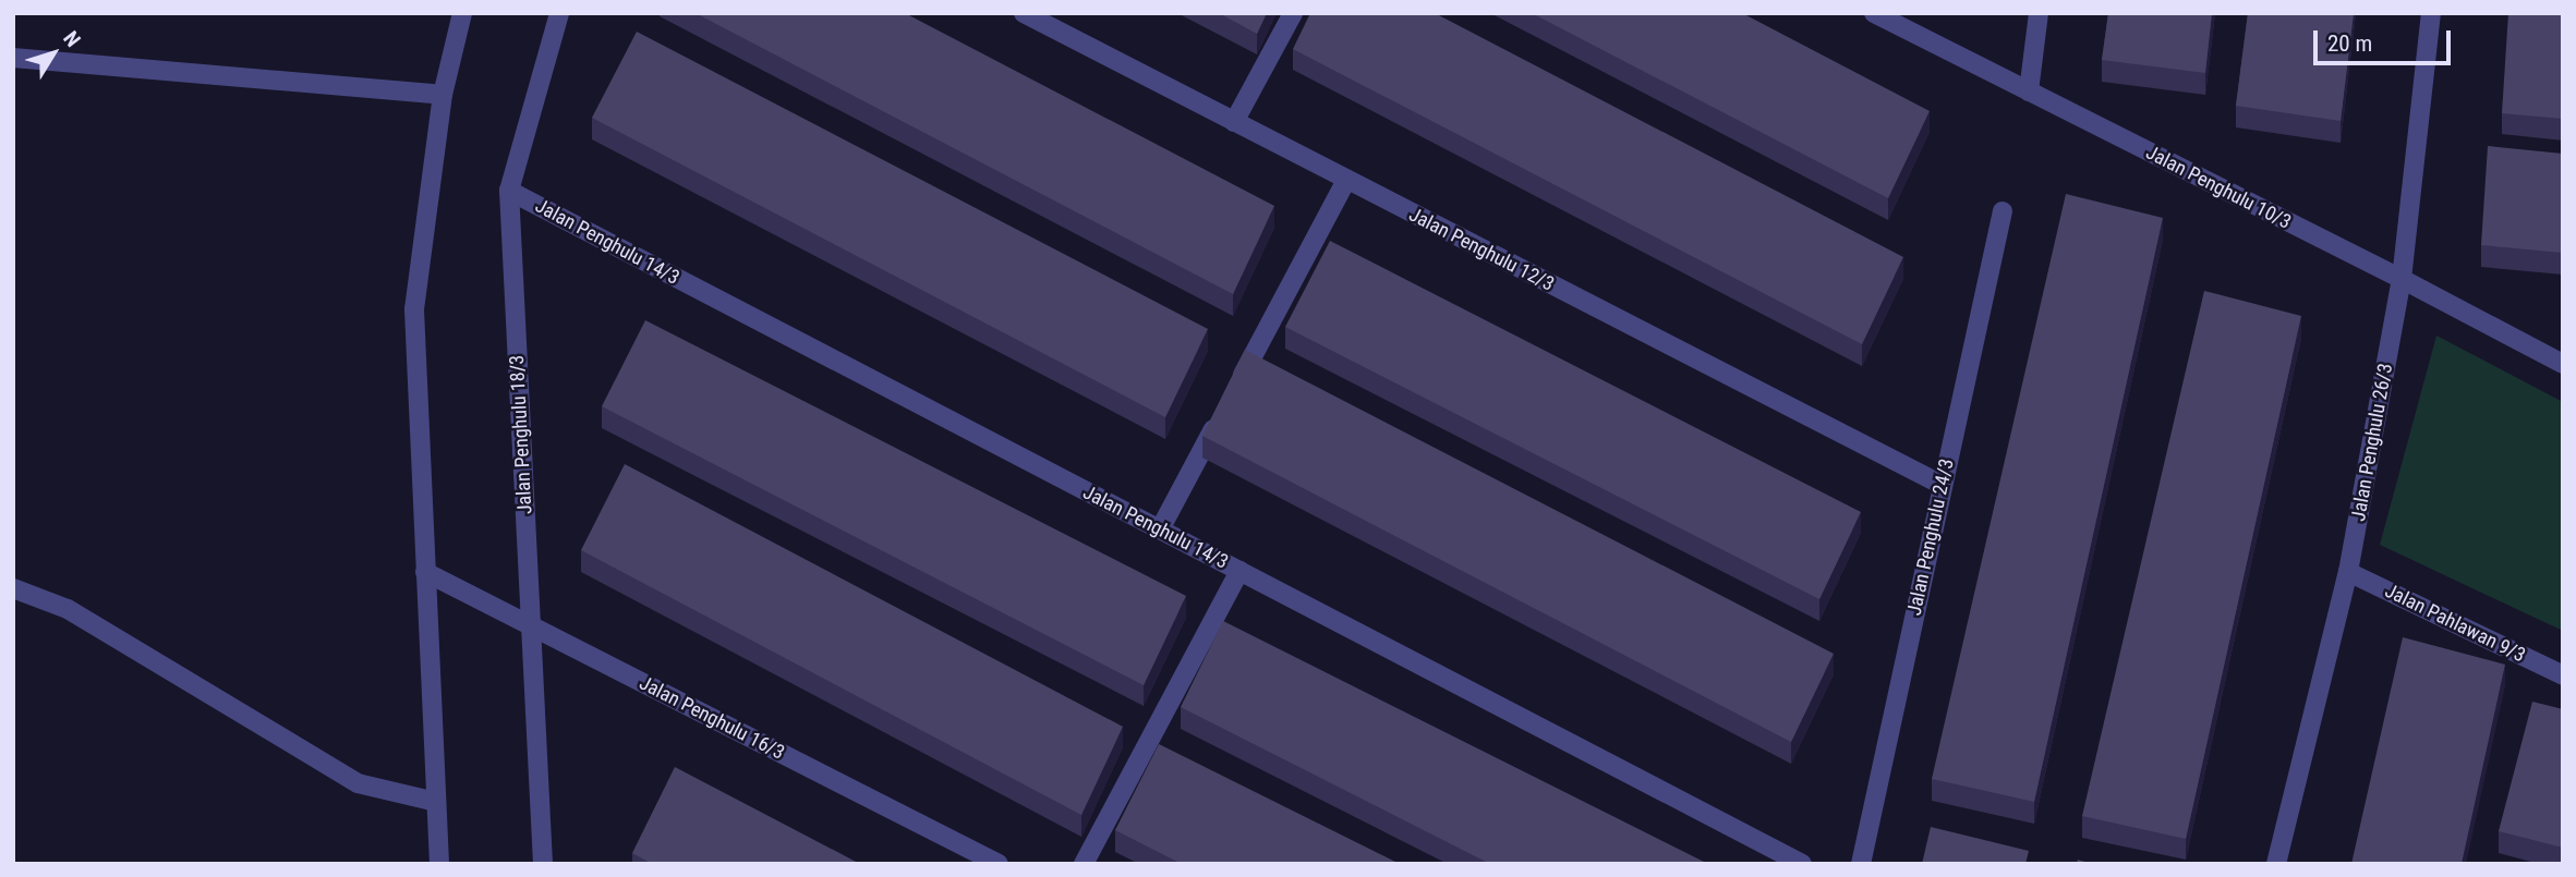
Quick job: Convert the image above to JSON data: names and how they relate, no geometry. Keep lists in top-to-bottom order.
{
  "streets": {
    "street": [
      "Jalan Penghulu 10/3",
      "Jalan Penghulu 14/3",
      "Jalan Penghulu 12/3",
      "Jalan Penghulu 18/3",
      "Jalan Penghulu 26/3",
      "Jalan Penghulu 24/3",
      "Jalan Pahlawan 9/3",
      "Jalan Penghulu 16/3"
    ]
  },
  "crossings": [
    ["Jalan Penghulu 10/3", "Jalan Penghulu 26/3"],
    ["Jalan Penghulu 14/3", "Jalan Penghulu 18/3"],
    ["Jalan Penghulu 12/3", "Jalan Penghulu 24/3"],
    ["Jalan Penghulu 18/3", "Jalan Penghulu 16/3"],
    ["Jalan Penghulu 26/3", "Jalan Pahlawan 9/3"]
  ],
  "scale_bar": "20 m",
  "north": "top right"
}
